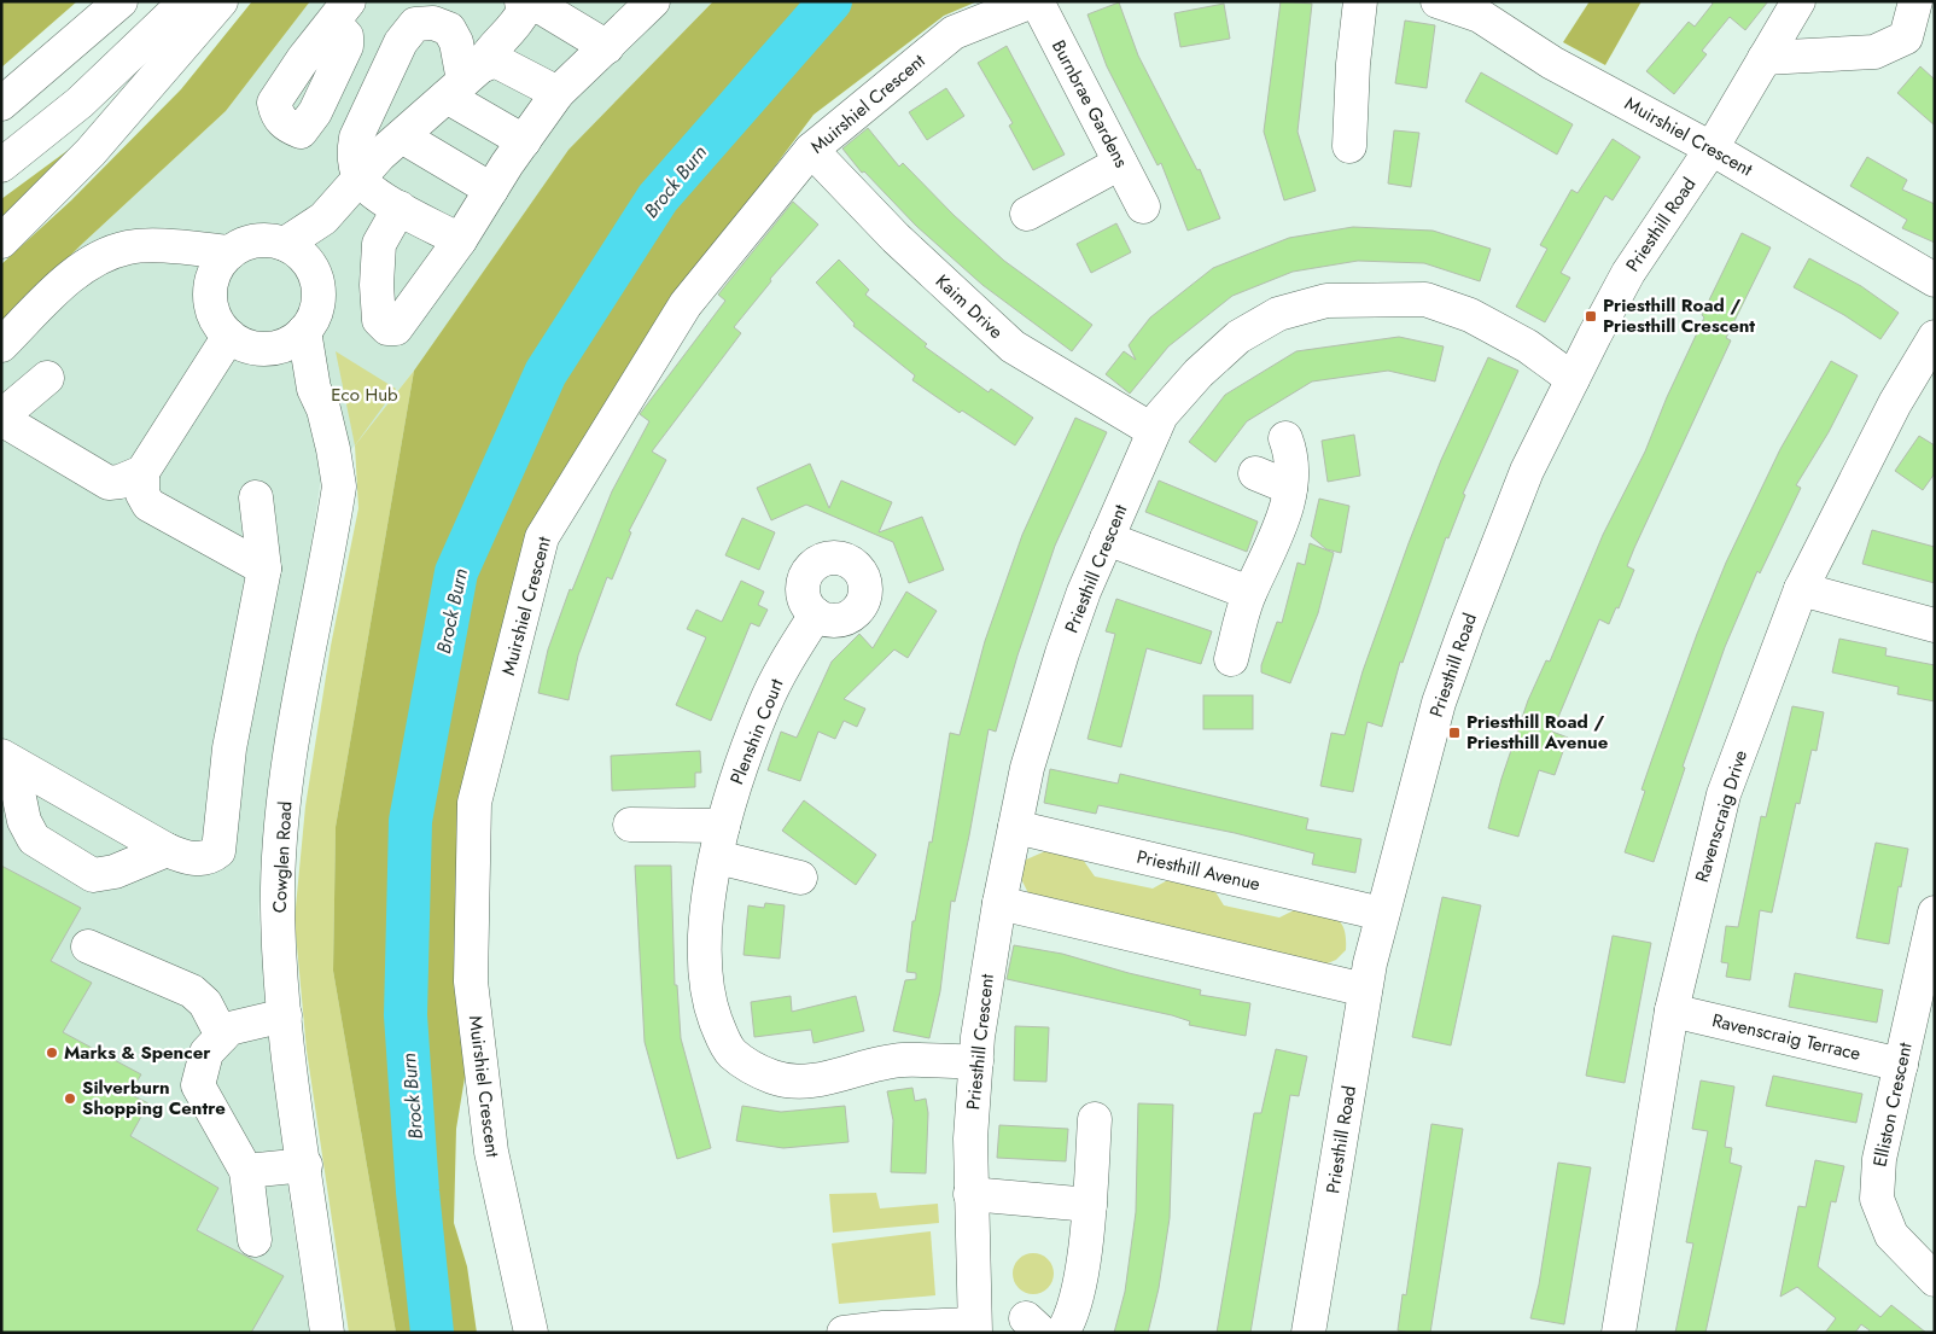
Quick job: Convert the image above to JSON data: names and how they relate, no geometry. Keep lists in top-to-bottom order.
{
  "streets": {
    "main road": [
      "Muirshiel Crescent",
      "Burnbrae Gardens",
      "Priesthill Road",
      "Kaim Drive",
      "Priesthill Crescent",
      "Plenshin Court",
      "Ravenscraig Drive",
      "Cowglen Road",
      "Priesthill Avenue",
      "Ravenscraig Terrace",
      "Elliston Crescent"
    ]
  },
  "crossings": [
    ["Muirshiel Crescent", "Burnbrae Gardens"],
    ["Muirshiel Crescent", "Priesthill Road"],
    ["Muirshiel Crescent", "Kaim Drive"],
    ["Priesthill Road", "Priesthill Crescent"],
    ["Priesthill Road", "Priesthill Avenue"],
    ["Kaim Drive", "Priesthill Crescent"],
    ["Priesthill Crescent", "Plenshin Court"],
    ["Priesthill Crescent", "Priesthill Avenue"],
    ["Ravenscraig Drive", "Ravenscraig Terrace"],
    ["Ravenscraig Terrace", "Elliston Crescent"]
  ],
  "water": ["Brock Burn"],
  "parks": ["Eco Hub"],
  "places": {
    "transit": ["Priesthill Road / Priesthill Crescent", "Priesthill Road / Priesthill Avenue"],
    "other": ["Marks & Spencer", "Silverburn Shopping Centre"]
  }
}
